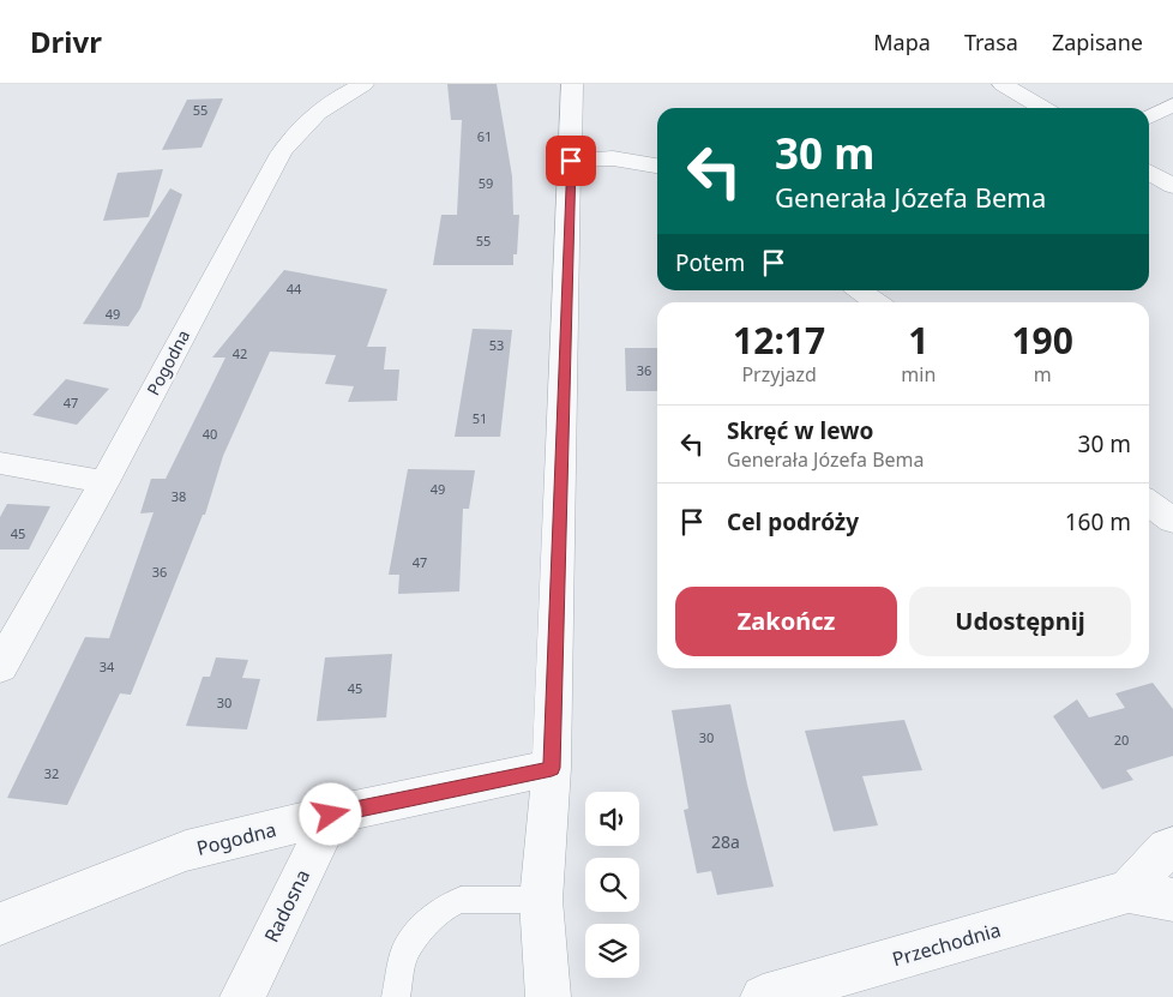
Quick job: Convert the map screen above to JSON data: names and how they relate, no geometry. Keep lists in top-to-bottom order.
{
  "streets": {
    "street": ["Pogodna", "Radosna", "Przechodnia"]
  },
  "crossings": [
    ["Pogodna", "Radosna"]
  ],
  "house_numbers": [
    "55",
    "61",
    "59",
    "55",
    "44",
    "49",
    "53",
    "42",
    "36",
    "47",
    "51",
    "40",
    "49",
    "38",
    "45",
    "47",
    "36",
    "34",
    "45",
    "30",
    "30",
    "20",
    "32",
    "28a"
  ],
  "page": {
    "header": "Drivr",
    "nav": ["Mapa", "Trasa", "Zapisane"],
    "turn": ["30 m", "Generała Józefa Bema"],
    "then": "Potem",
    "eta": [
      "12:17",
      "Przyjazd",
      "1",
      "min",
      "190",
      "m"
    ],
    "list": [
      {
        "name": "Skręć w lewo",
        "note": "Generała Józefa Bema",
        "value": "30 m"
      },
      {
        "name": "Cel podróży",
        "value": "160 m"
      }
    ],
    "buttons": ["Zakończ", "Udostępnij"]
  }
}
